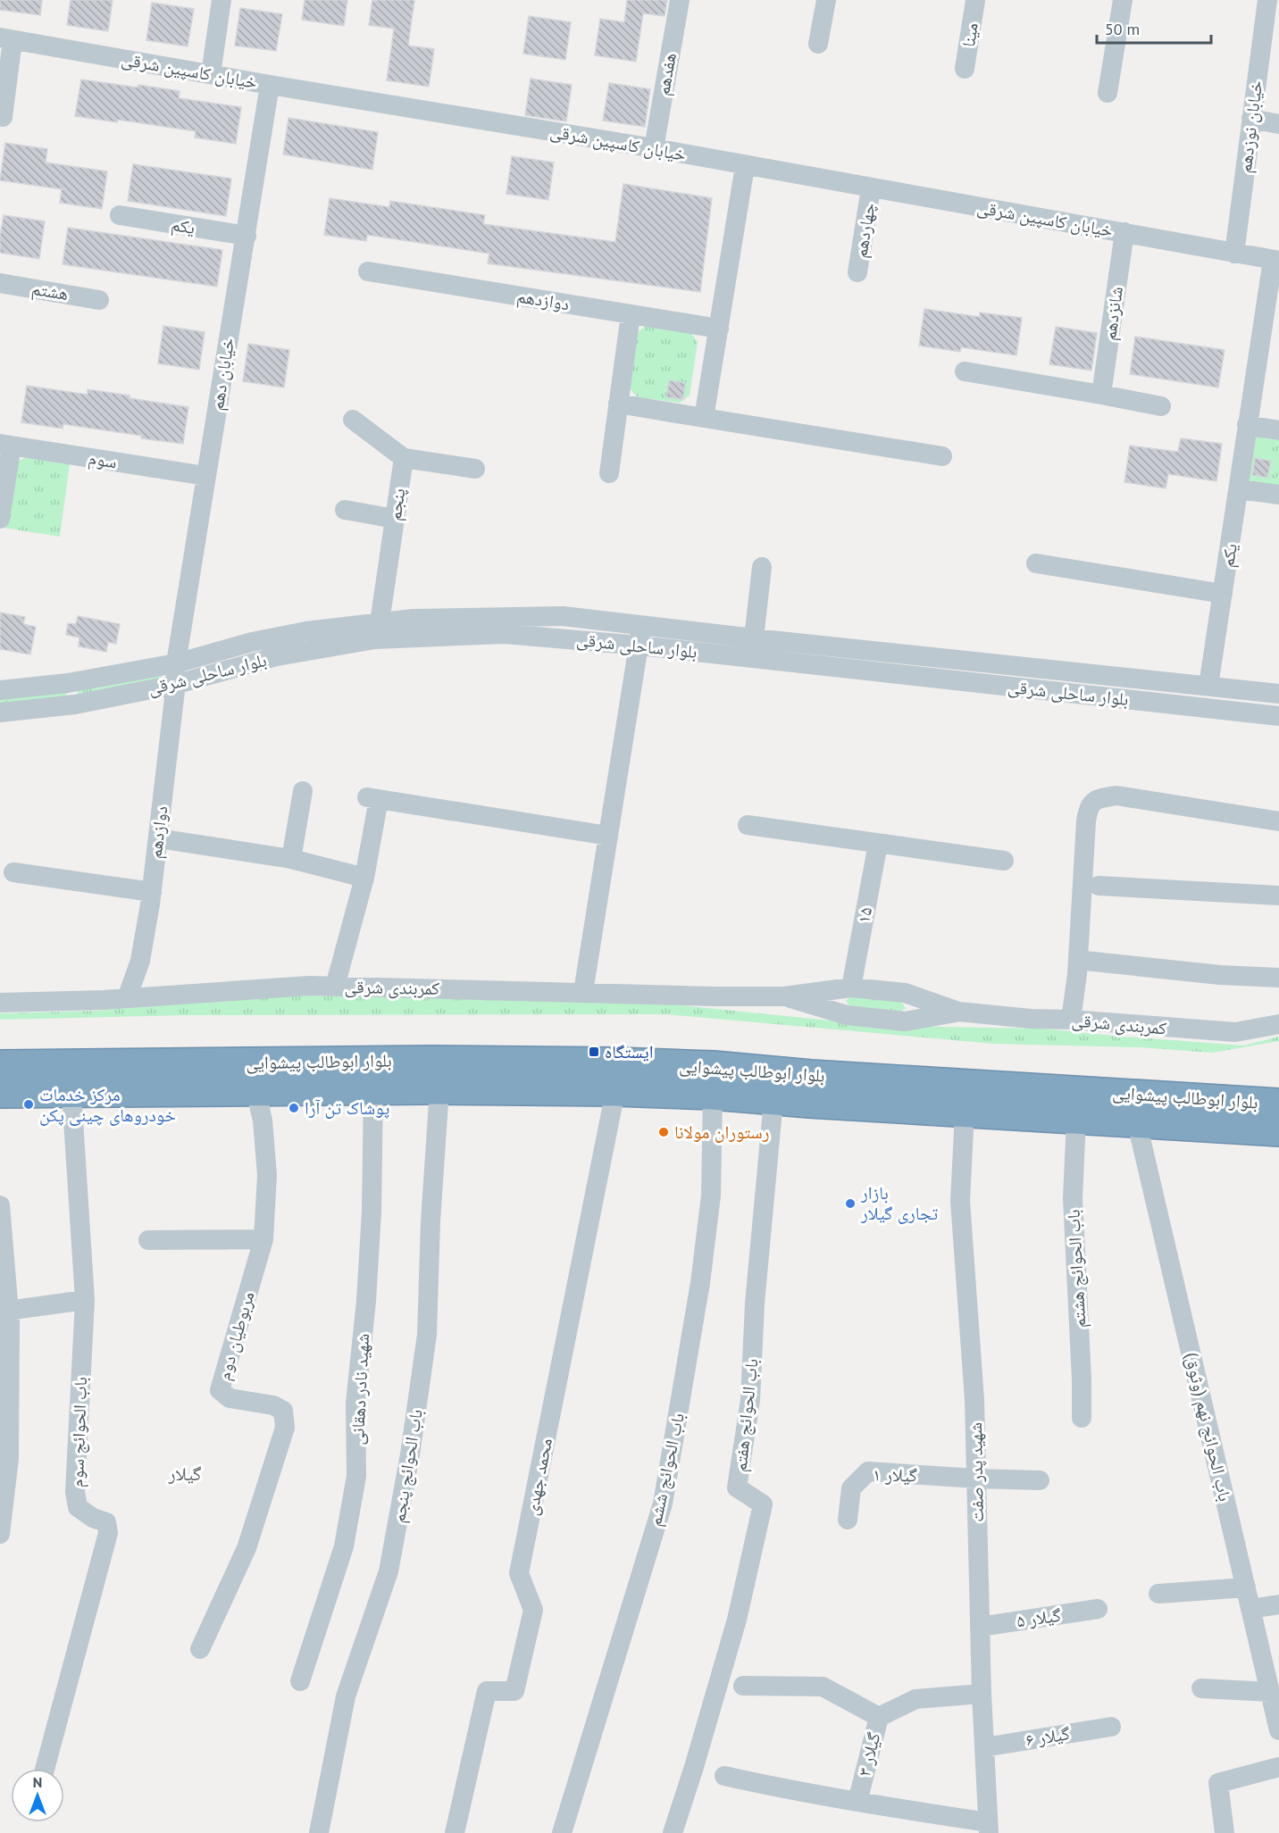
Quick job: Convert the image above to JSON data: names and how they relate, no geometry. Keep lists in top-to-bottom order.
{
  "streets": {
    "highway": ["بلوار ابوطالب پیشوایی"],
    "street": [
      "مینا",
      "خیابان کاسپین شرقی",
      "هفدهم",
      "خیابان نوزدهم",
      "یکم",
      "چهاردهم",
      "هشتم",
      "دوازدهم",
      "شانزدهم",
      "خیابان دهم",
      "سوم",
      "پنجم",
      "بلوار ساحلی شرقی",
      "۱۵",
      "کمربندی شرقی",
      "باب الحوائج هشتم",
      "مربوطیان دوم",
      "شهید نادر دهقانی",
      "باب الحوائج هفتم",
      "باب الحوائج نهم (وثوق)",
      "باب الحوائج سوم",
      "باب الحوائج پنجم",
      "باب الحوائج ششم",
      "شهید پدر صفت",
      "گیلار ۱",
      "محمد جهدی",
      "گیلار ۵",
      "گیلار ۶",
      "گیلار ۳"
    ]
  },
  "crossings": [
    ["خیابان کاسپین شرقی", "هفدهم"],
    ["خیابان کاسپین شرقی", "خیابان نوزدهم"],
    ["خیابان کاسپین شرقی", "چهاردهم"],
    ["خیابان کاسپین شرقی", "شانزدهم"],
    ["خیابان کاسپین شرقی", "خیابان دهم"],
    ["یکم", "خیابان دهم"],
    ["یکم", "بلوار ساحلی شرقی"],
    ["دوازدهم", "خیابان دهم"],
    ["دوازدهم", "بلوار ساحلی شرقی"],
    ["دوازدهم", "کمربندی شرقی"],
    ["خیابان دهم", "سوم"],
    ["خیابان دهم", "بلوار ساحلی شرقی"],
    ["پنجم", "بلوار ساحلی شرقی"],
    ["۱۵", "کمربندی شرقی"],
    ["بلوار ابوطالب پیشوایی", "باب الحوائج هشتم"],
    ["بلوار ابوطالب پیشوایی", "مربوطیان دوم"],
    ["بلوار ابوطالب پیشوایی", "شهید نادر دهقانی"],
    ["بلوار ابوطالب پیشوایی", "باب الحوائج هفتم"],
    ["بلوار ابوطالب پیشوایی", "باب الحوائج نهم (وثوق)"],
    ["بلوار ابوطالب پیشوایی", "باب الحوائج سوم"],
    ["بلوار ابوطالب پیشوایی", "باب الحوائج پنجم"],
    ["بلوار ابوطالب پیشوایی", "باب الحوائج ششم"],
    ["بلوار ابوطالب پیشوایی", "شهید پدر صفت"],
    ["بلوار ابوطالب پیشوایی", "محمد جهدی"],
    ["شهید پدر صفت", "گیلار ۱"],
    ["شهید پدر صفت", "گیلار ۵"],
    ["شهید پدر صفت", "گیلار ۶"],
    ["شهید پدر صفت", "گیلار ۳"]
  ],
  "districts": ["گیلار"],
  "places": {
    "transit": ["ایستگاه"],
    "other": [
      "مرکز خدمات خودروهای چینی پکن",
      "پوشاک تن آرا",
      "رستوران مولانا",
      "بازار تجاری گیلار"
    ]
  },
  "scale_bar": "50 m",
  "north": "top"
}
